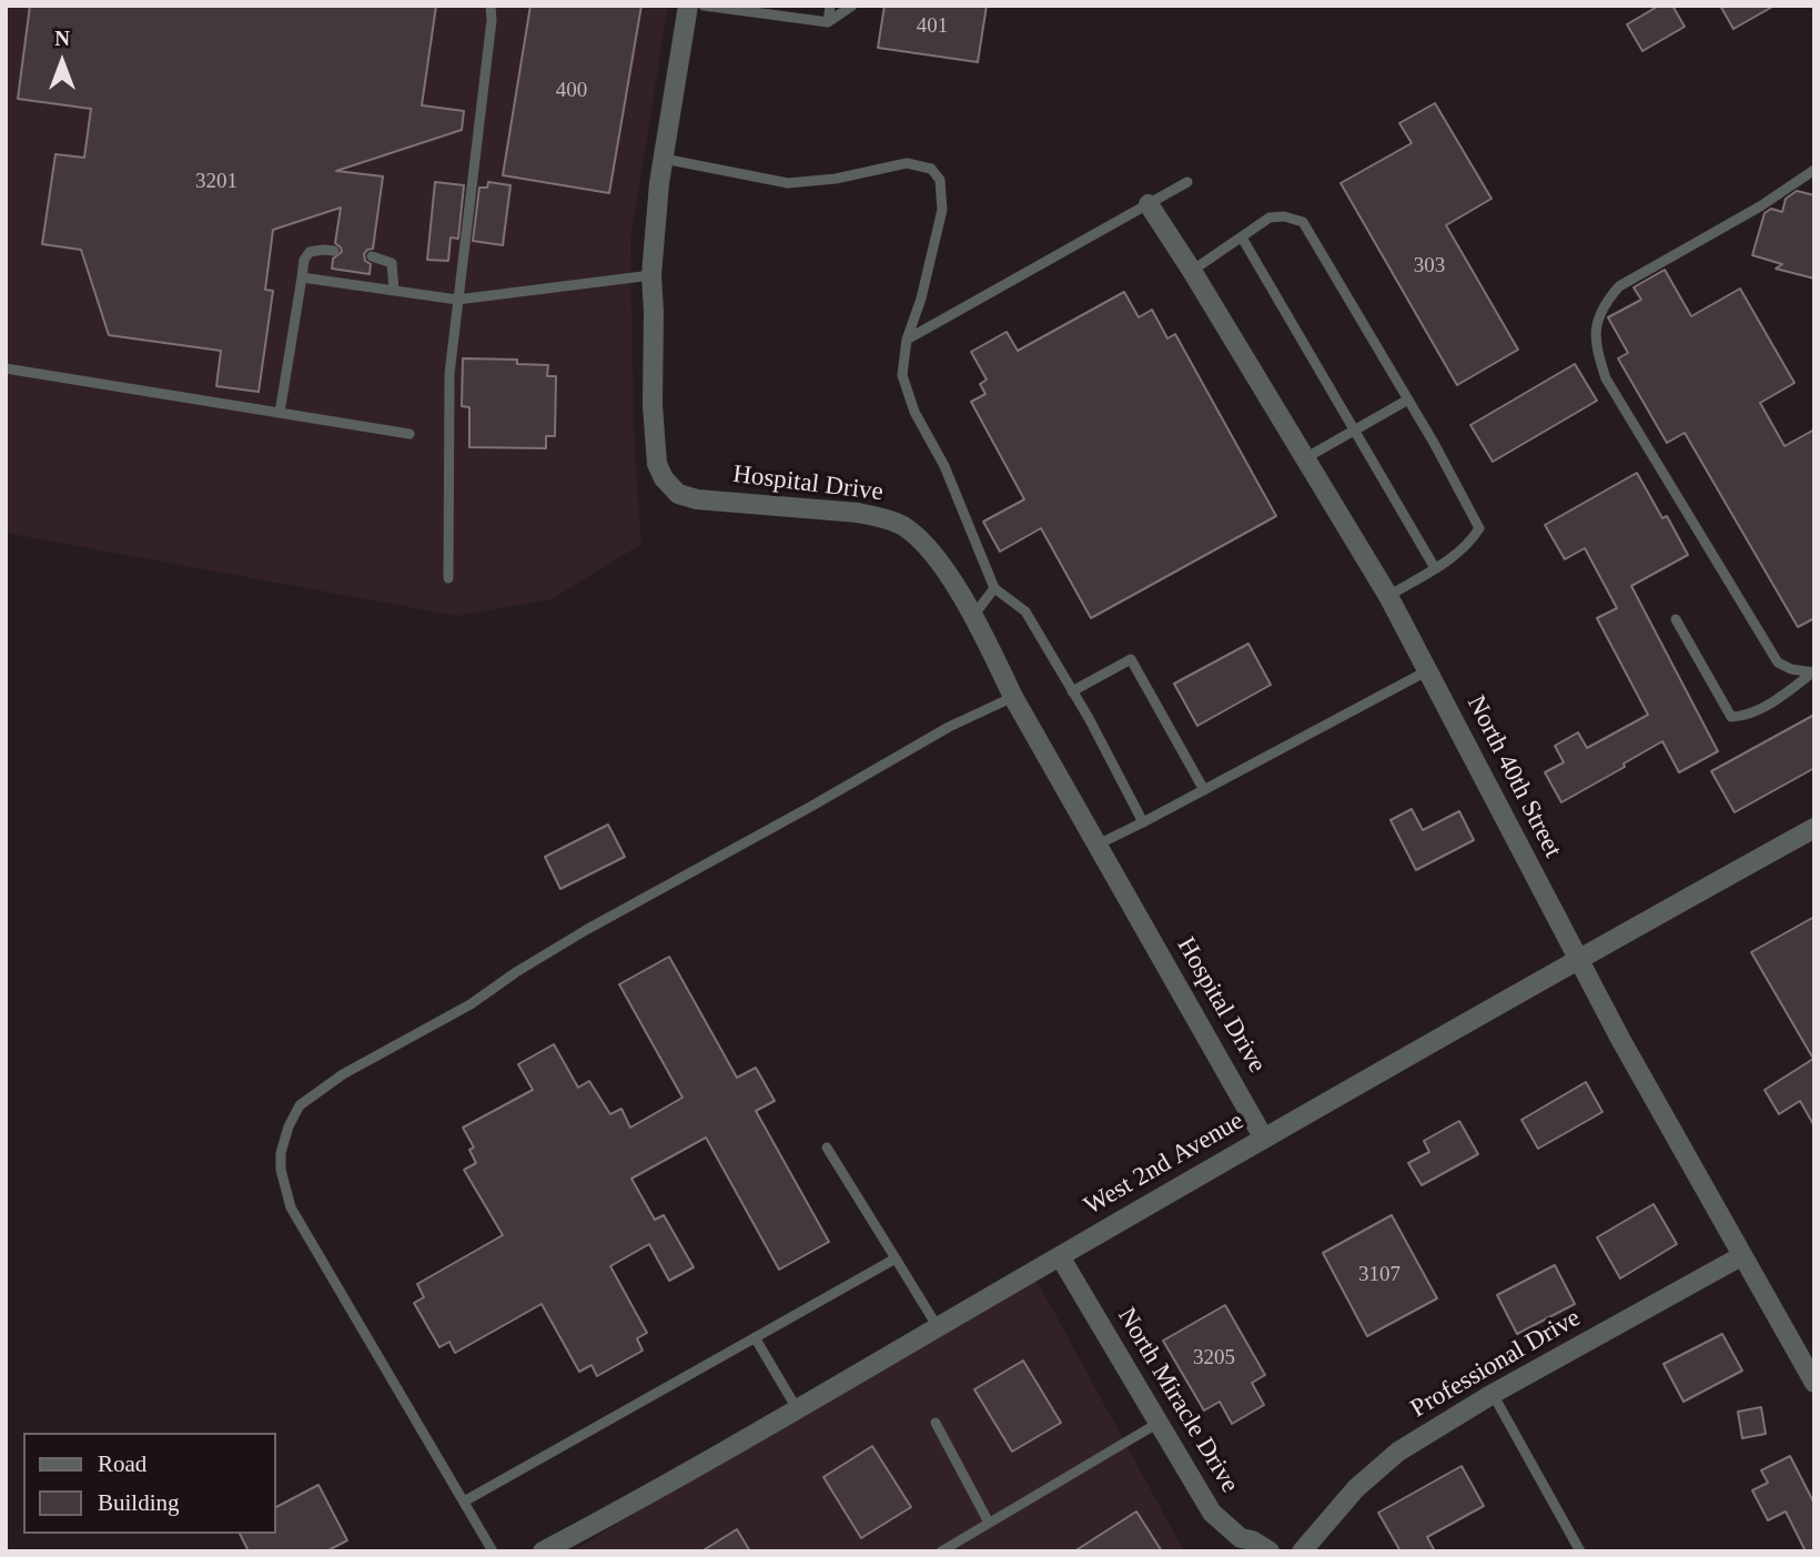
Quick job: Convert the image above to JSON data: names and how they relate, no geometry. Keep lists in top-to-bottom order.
{
  "streets": {
    "street": [
      "Hospital Drive",
      "North 40th Street",
      "West 2nd Avenue",
      "Professional Drive",
      "North Miracle Drive"
    ]
  },
  "crossings": [
    ["Hospital Drive", "West 2nd Avenue"],
    ["North 40th Street", "West 2nd Avenue"],
    ["North 40th Street", "Professional Drive"],
    ["West 2nd Avenue", "North Miracle Drive"]
  ],
  "house_numbers": [
    "401",
    "400",
    "3201",
    "303",
    "3107",
    "3205"
  ],
  "legend": ["Road", "Building"],
  "north": "top"
}
